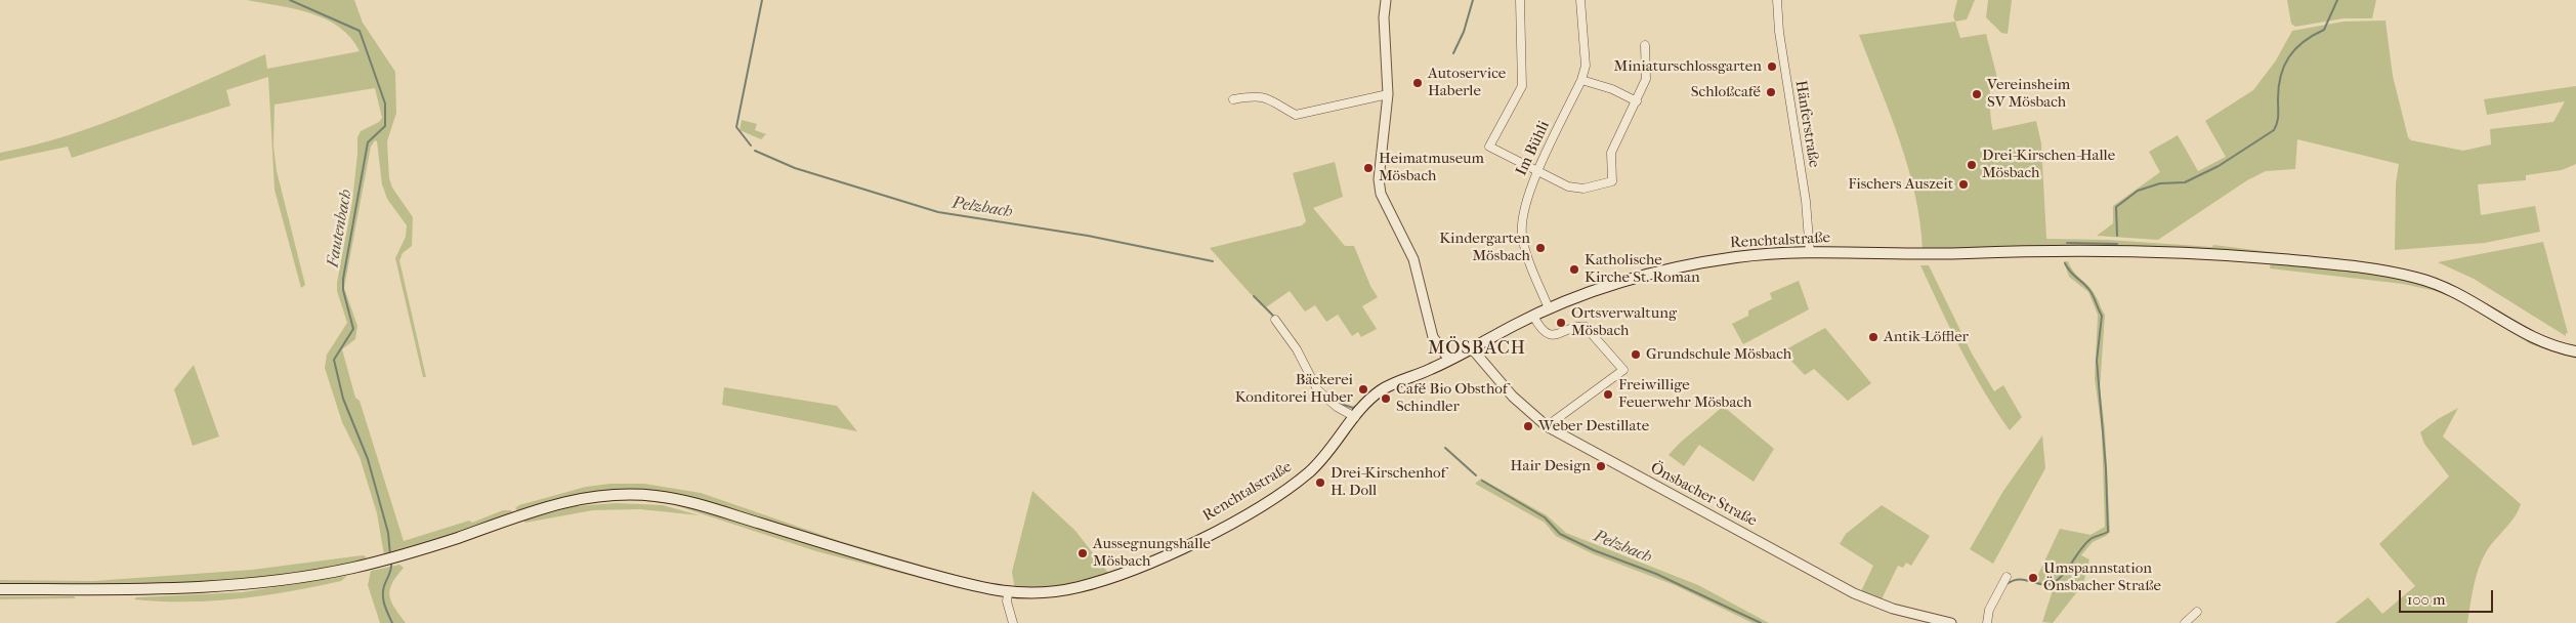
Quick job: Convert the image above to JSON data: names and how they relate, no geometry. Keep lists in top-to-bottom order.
{
  "streets": {
    "main road": ["Renchtalstraße"],
    "street": ["Hänferstraße", "Im Bühli", "Önsbacher Straße"]
  },
  "crossings": [
    ["Hänferstraße", "Renchtalstraße"],
    ["Im Bühli", "Renchtalstraße"],
    ["Renchtalstraße", "Önsbacher Straße"]
  ],
  "districts": ["MÖSBACH"],
  "water": ["Pelzbach", "Fautenbach"],
  "places": [
    "Miniaturschlossgarten",
    "Autoservice Haberle",
    "Schloßcafé",
    "Vereinsheim SV Mösbach",
    "Drei-Kirschen-Halle Mösbach",
    "Heimatmuseum Mösbach",
    "Fischers Auszeit",
    "Kindergarten Mösbach",
    "Katholische Kirche St. Roman",
    "Ortsverwaltung Mösbach",
    "Antik-Löffler",
    "Grundschule Mösbach",
    "Bäckerei Konditorei Huber",
    "Freiwillige Feuerwehr Mösbach",
    "Café Bio Obsthof Schindler",
    "Weber Destillate",
    "Hair Design",
    "Drei-Kirschenhof H. Doll",
    "Aussegnungshalle Mösbach",
    "Umspannstation Önsbacher Straße"
  ],
  "scale_bar": "100 m"
}
